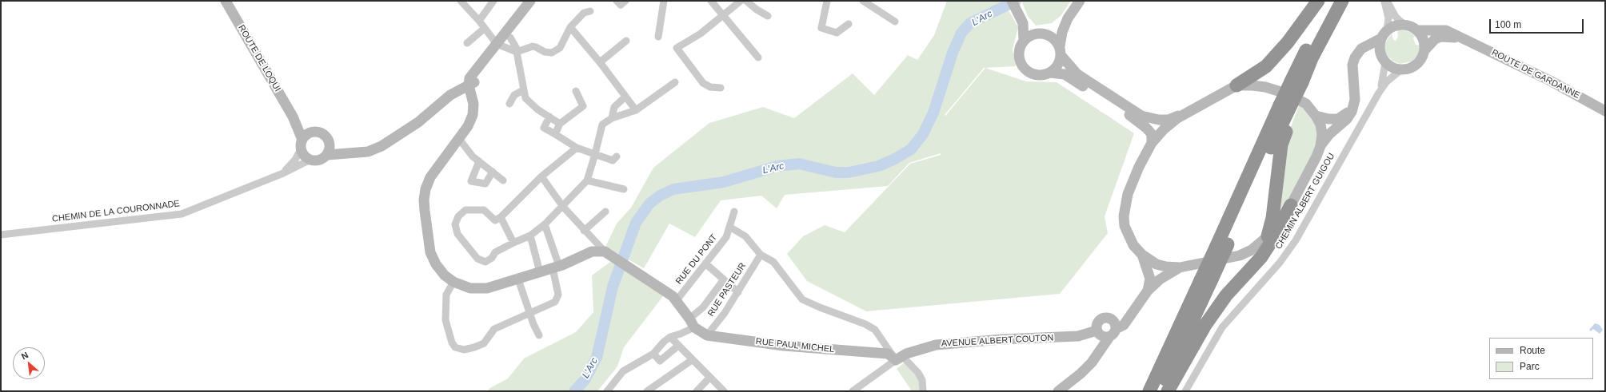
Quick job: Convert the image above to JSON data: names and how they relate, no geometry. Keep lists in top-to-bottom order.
{
  "streets": {
    "main road": [
      "ROUTE DE LOQUI",
      "ROUTE DE GARDANNE",
      "AVENUE ALBERT COUTON",
      "RUE PAUL MICHEL"
    ],
    "street": [
      "CHEMIN ALBERT GUIGOU",
      "CHEMIN DE LA COURONNADE",
      "RUE DU PONT",
      "RUE PASTEUR"
    ]
  },
  "crossings": [
    ["ROUTE DE LOQUI", "CHEMIN DE LA COURONNADE"],
    ["RUE PASTEUR", "RUE PAUL MICHEL"],
    ["AVENUE ALBERT COUTON", "RUE PAUL MICHEL"]
  ],
  "water": ["L'Arc"],
  "legend": ["Route", "Parc"],
  "scale_bar": "100 m",
  "north": "top left"
}
